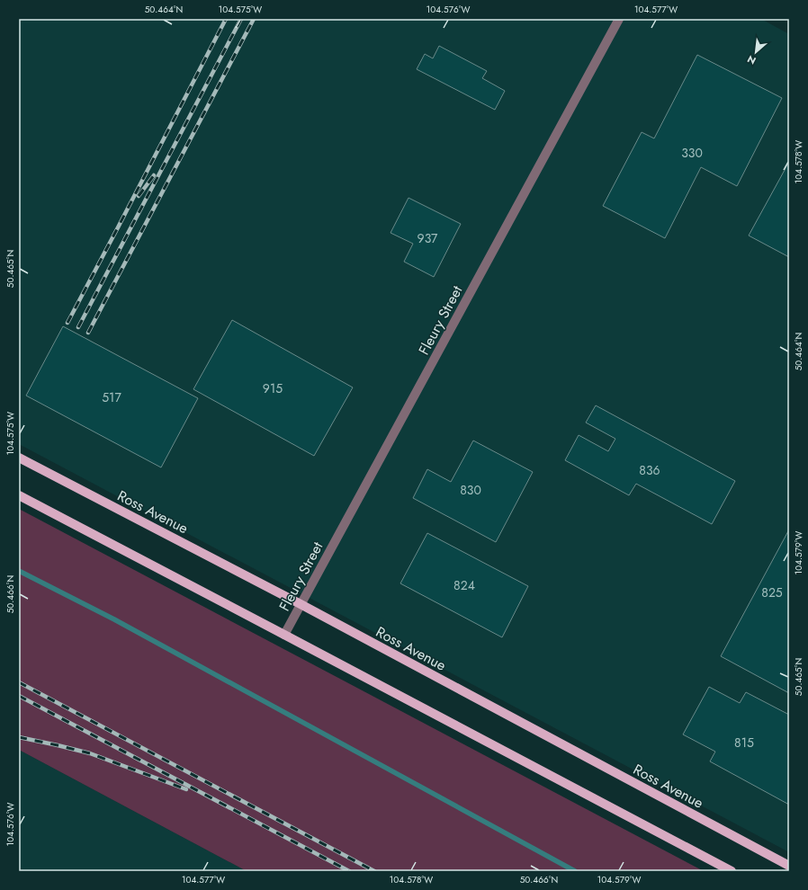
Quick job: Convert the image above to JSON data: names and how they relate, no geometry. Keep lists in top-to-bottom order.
{
  "streets": {
    "main road": ["Ross Avenue"],
    "street": ["Fleury Street"]
  },
  "crossings": [
    ["Fleury Street", "Ross Avenue"]
  ],
  "house_numbers": [
    "330",
    "937",
    "915",
    "517",
    "836",
    "830",
    "824",
    "825",
    "815"
  ],
  "north": "bottom left",
  "coordinates": [
    "50.464°N",
    "104.575°W",
    "104.576°W",
    "104.577°W",
    "104.578°W",
    "50.465°N",
    "104.579°W",
    "50.466°N"
  ]
}
